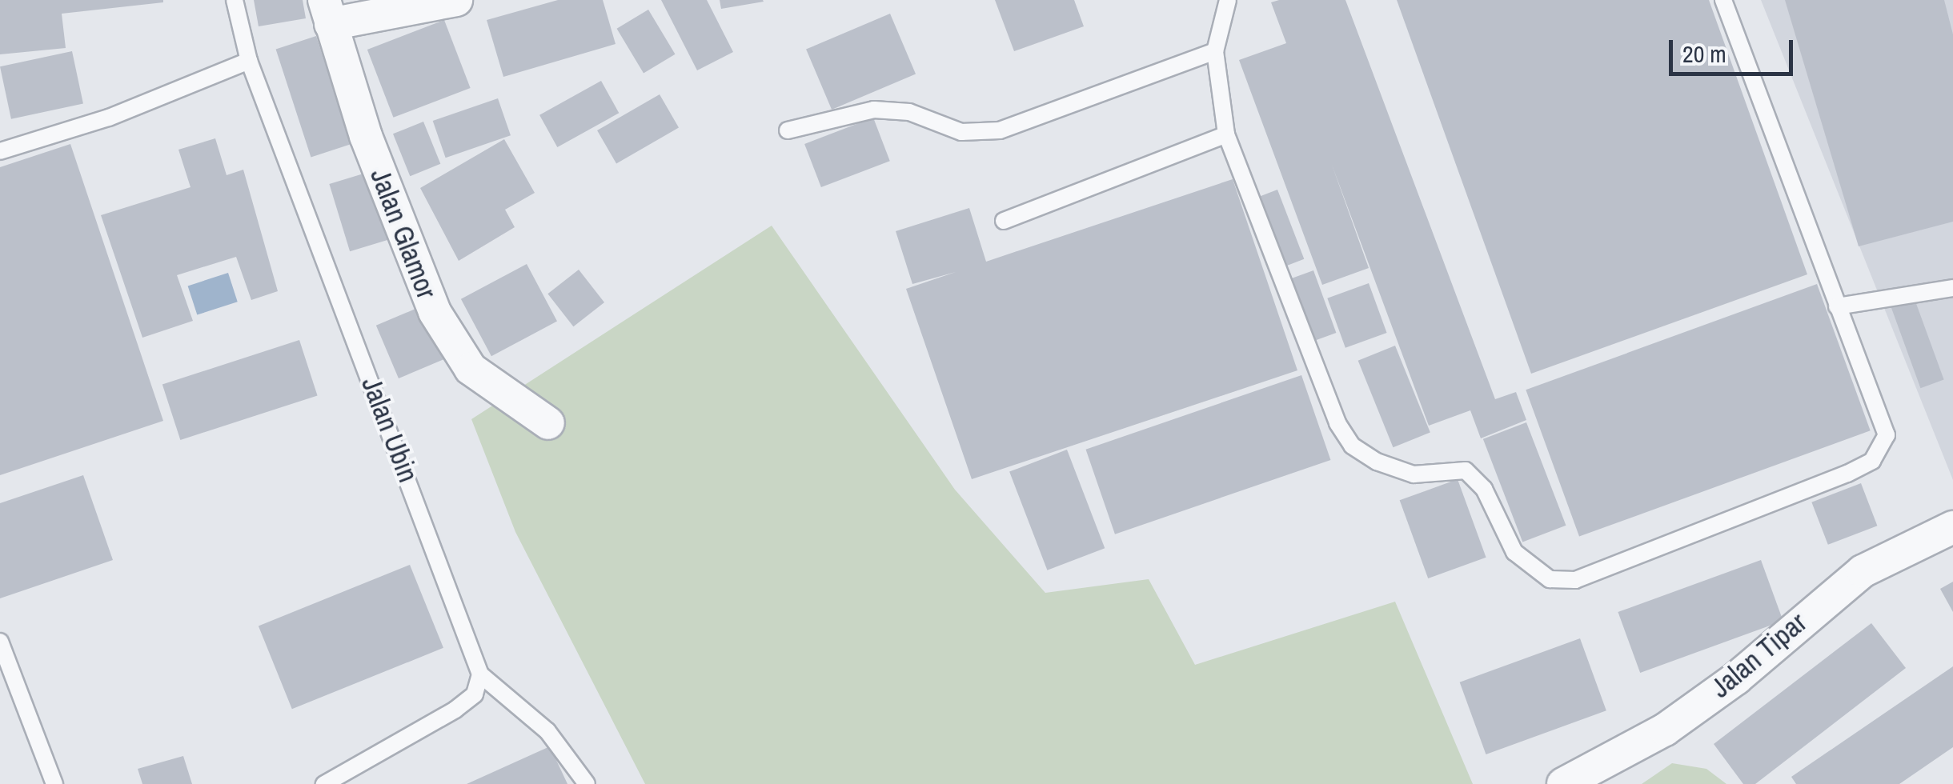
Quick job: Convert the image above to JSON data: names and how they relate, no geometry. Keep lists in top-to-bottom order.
{
  "streets": {
    "street": ["Jalan Glamor", "Jalan Tipar"],
    "lane": ["Jalan Ubin"]
  },
  "scale_bar": "20 m"
}
